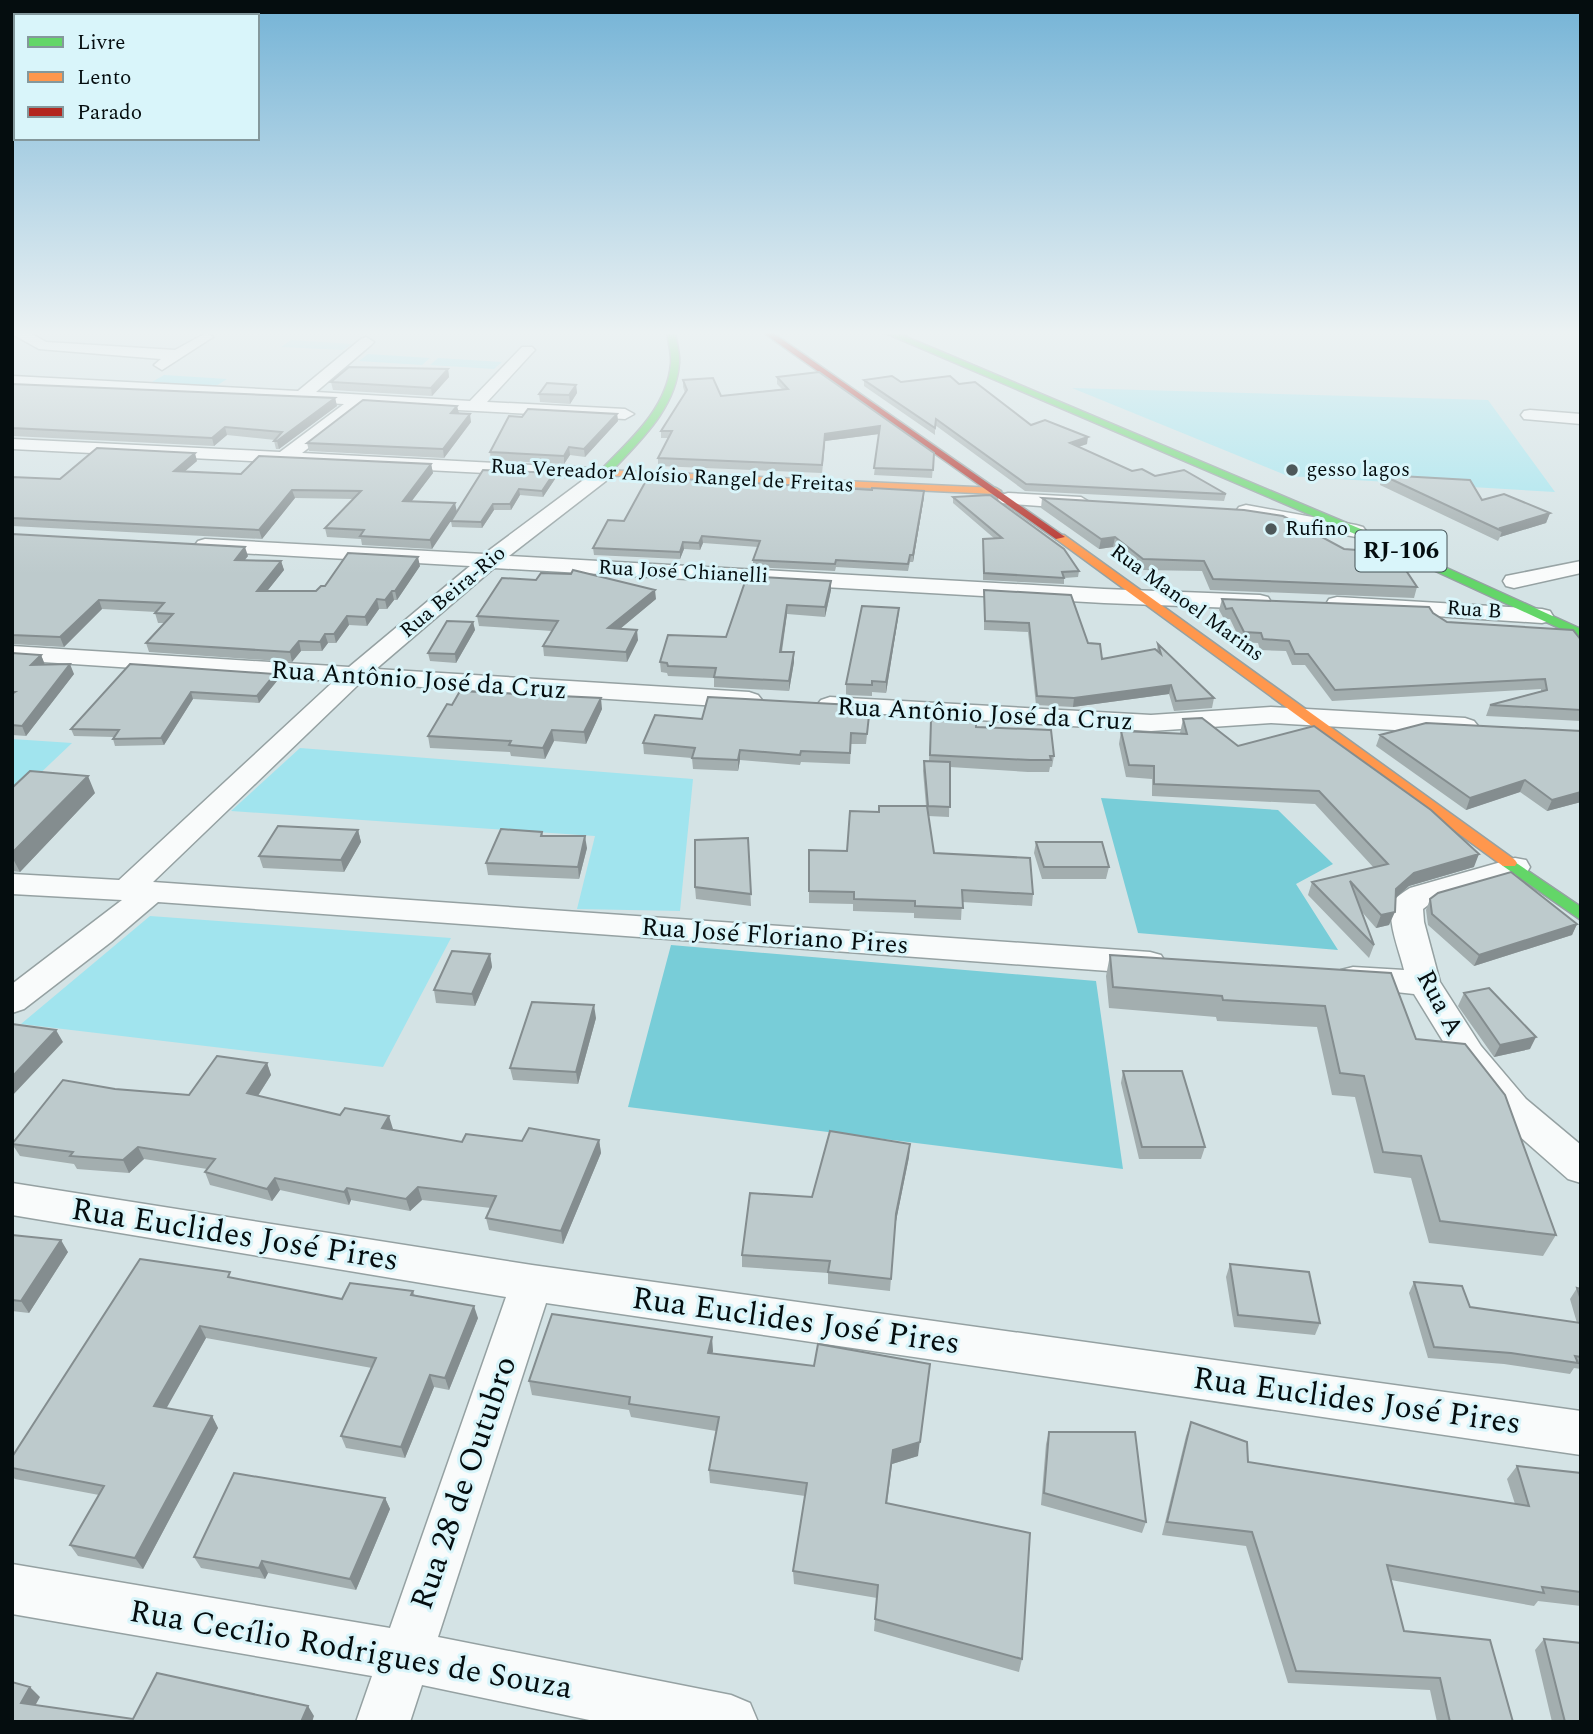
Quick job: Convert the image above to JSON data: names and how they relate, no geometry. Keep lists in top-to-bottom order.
{
  "streets": {
    "main road": [
      "Rua Vereador Aloísio Rangel de Freitas",
      "RJ-106",
      "Rua Beira-Rio",
      "Rua Manoel Marins"
    ],
    "street": [
      "Rua José Chianelli",
      "Rua B",
      "Rua Antônio José da Cruz",
      "Rua José Floriano Pires",
      "Rua A",
      "Rua Euclides José Pires",
      "Rua 28 de Outubro",
      "Rua Cecílio Rodrigues de Souza"
    ]
  },
  "crossings": [
    ["Rua Vereador Aloísio Rangel de Freitas", "Rua Beira-Rio"],
    ["Rua Vereador Aloísio Rangel de Freitas", "Rua Manoel Marins"],
    ["RJ-106", "Rua B"],
    ["Rua José Chianelli", "Rua Beira-Rio"],
    ["Rua José Chianelli", "Rua Manoel Marins"],
    ["Rua Beira-Rio", "Rua Antônio José da Cruz"],
    ["Rua Beira-Rio", "Rua José Floriano Pires"],
    ["Rua Manoel Marins", "Rua Antônio José da Cruz"],
    ["Rua Manoel Marins", "Rua A"],
    ["Rua Euclides José Pires", "Rua 28 de Outubro"],
    ["Rua 28 de Outubro", "Rua Cecílio Rodrigues de Souza"]
  ],
  "places": ["gesso lagos", "Rufino"],
  "legend": ["Livre", "Lento", "Parado"]
}
